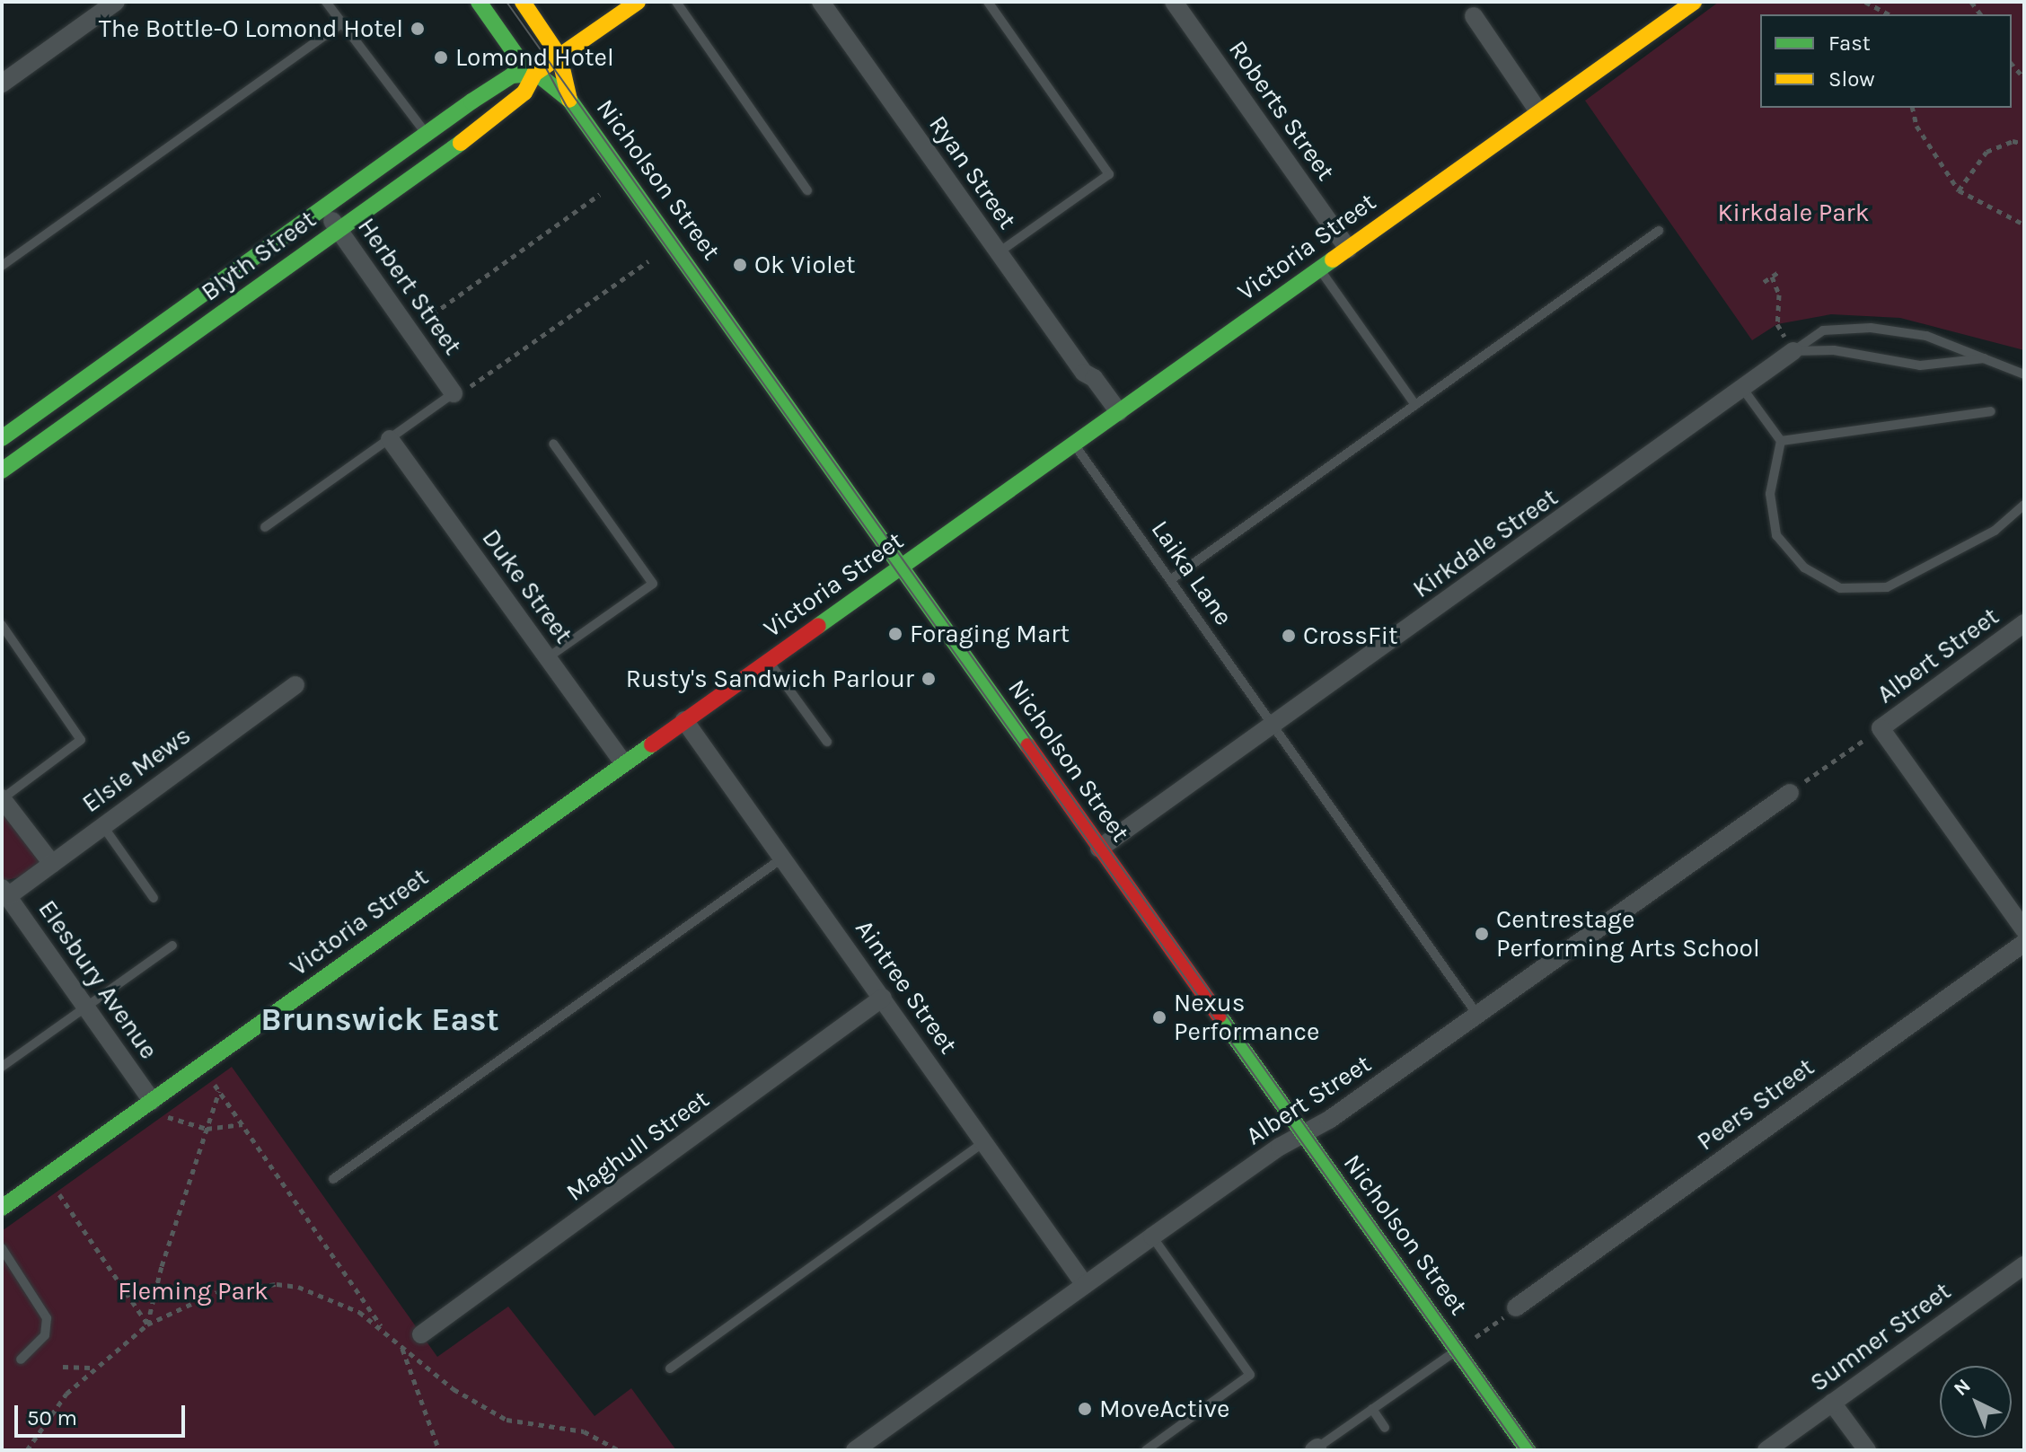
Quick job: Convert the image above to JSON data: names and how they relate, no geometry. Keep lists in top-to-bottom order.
{
  "streets": {
    "street": [
      "Roberts Street",
      "Ryan Street",
      "Nicholson Street",
      "Victoria Street",
      "Blyth Street",
      "Herbert Street",
      "Kirkdale Street",
      "Duke Street",
      "Albert Street",
      "Elsie Mews",
      "Elesbury Avenue",
      "Aintree Street",
      "Peers Street",
      "Maghull Street",
      "Sumner Street"
    ],
    "lane": ["Laika Lane"]
  },
  "crossings": [
    ["Roberts Street", "Victoria Street"],
    ["Ryan Street", "Victoria Street"],
    ["Nicholson Street", "Victoria Street"],
    ["Nicholson Street", "Blyth Street"],
    ["Nicholson Street", "Kirkdale Street"],
    ["Nicholson Street", "Albert Street"],
    ["Victoria Street", "Laika Lane"],
    ["Victoria Street", "Duke Street"],
    ["Victoria Street", "Elesbury Avenue"],
    ["Victoria Street", "Aintree Street"],
    ["Blyth Street", "Herbert Street"],
    ["Kirkdale Street", "Laika Lane"],
    ["Laika Lane", "Albert Street"],
    ["Albert Street", "Aintree Street"],
    ["Elsie Mews", "Elesbury Avenue"],
    ["Aintree Street", "Maghull Street"]
  ],
  "districts": ["Brunswick East"],
  "parks": ["Kirkdale Park", "Fleming Park"],
  "places": [
    "The Bottle-O Lomond Hotel",
    "Lomond Hotel",
    "Ok Violet",
    "Foraging Mart",
    "CrossFit",
    "Rusty's Sandwich Parlour",
    "Centrestage Performing Arts School",
    "Nexus Performance",
    "MoveActive"
  ],
  "legend": ["Fast", "Slow"],
  "scale_bar": "50 m",
  "north": "top left"
}
